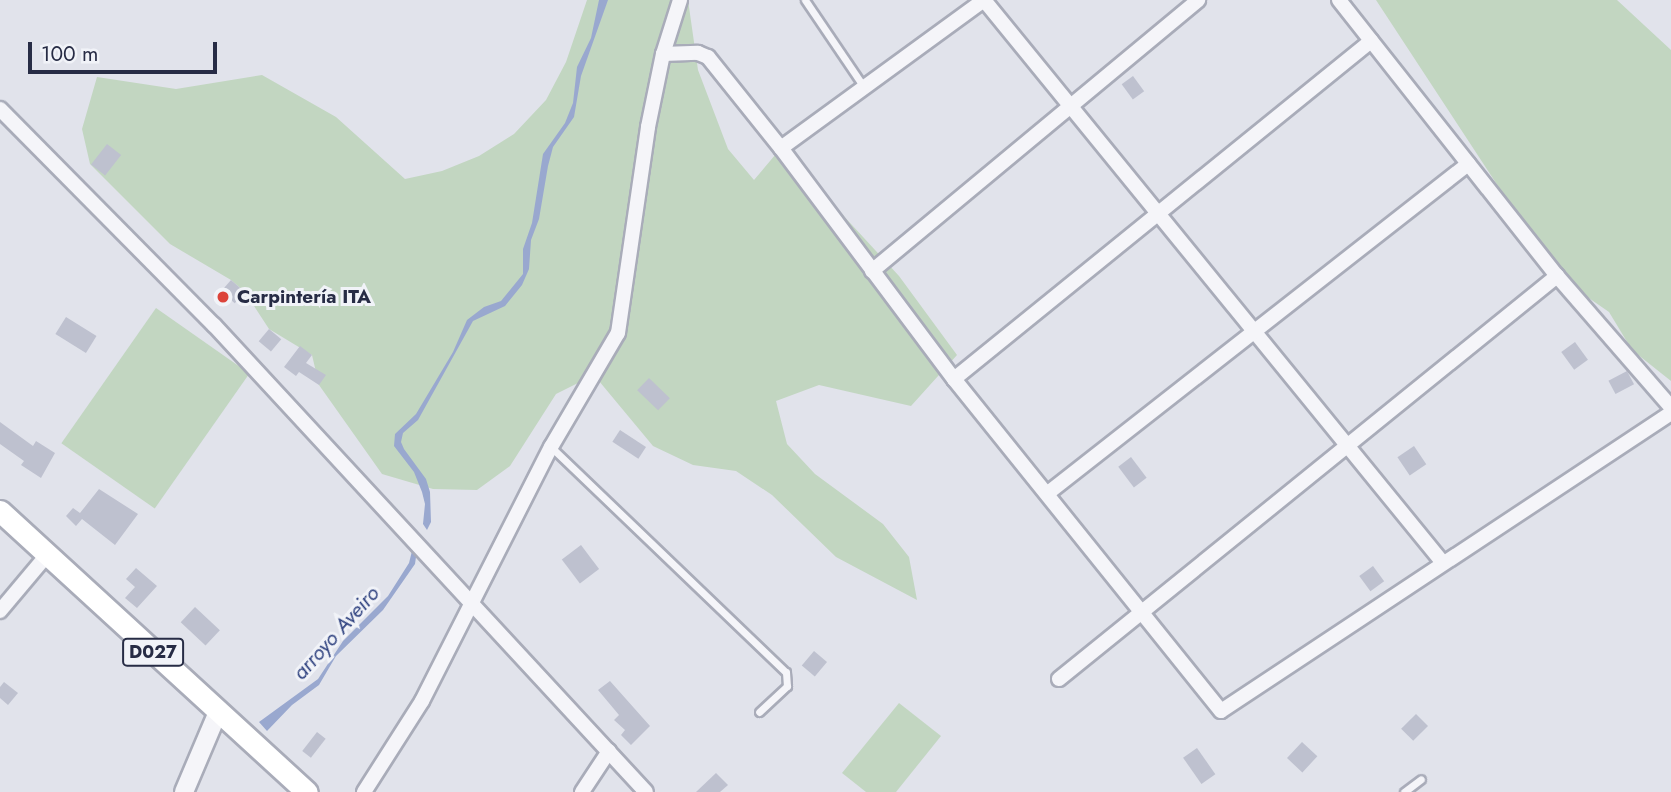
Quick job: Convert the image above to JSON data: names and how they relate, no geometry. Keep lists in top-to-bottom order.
{
  "streets": {
    "main road": ["D027"]
  },
  "water": ["arroyo Aveiro"],
  "places": ["Carpintería ITA"],
  "scale_bar": "100 m"
}
